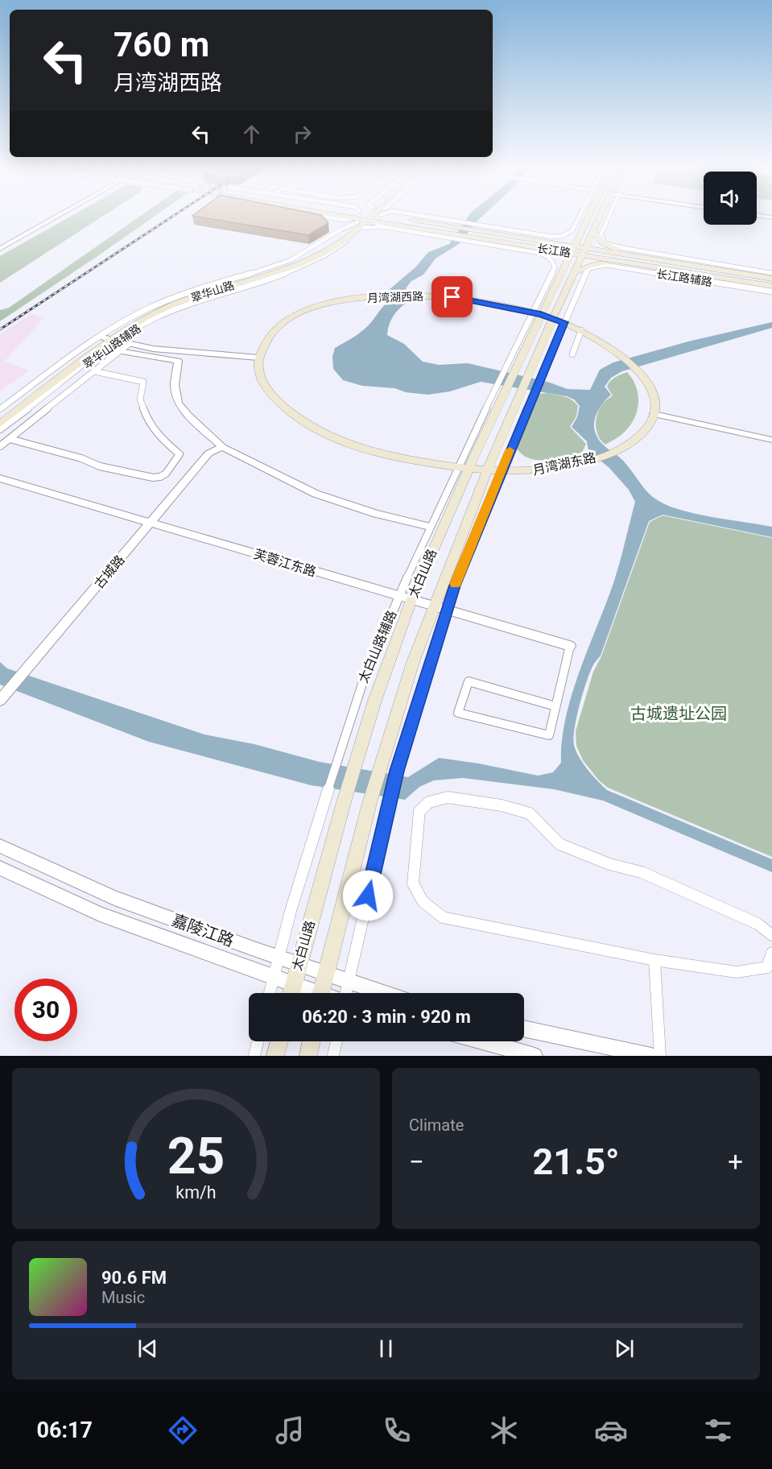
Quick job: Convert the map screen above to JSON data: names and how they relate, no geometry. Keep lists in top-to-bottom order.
{
  "streets": {
    "main road": [
      "长江路",
      "翠华山路",
      "月湾湖西路",
      "月湾湖东路",
      "太白山路"
    ],
    "street": [
      "长江路辅路",
      "翠华山路辅路",
      "芙蓉江东路",
      "古城路",
      "太白山路辅路",
      "嘉陵江路"
    ]
  },
  "crossings": [
    ["长江路", "翠华山路"],
    ["长江路", "翠华山路辅路"],
    ["长江路", "太白山路"],
    ["翠华山路", "翠华山路辅路"],
    ["月湾湖西路", "太白山路"],
    ["月湾湖东路", "太白山路"],
    ["芙蓉江东路", "古城路"],
    ["芙蓉江东路", "太白山路"],
    ["芙蓉江东路", "太白山路辅路"],
    ["太白山路", "太白山路辅路"],
    ["太白山路", "嘉陵江路"],
    ["太白山路辅路", "嘉陵江路"]
  ],
  "parks": ["古城遗址公园"],
  "page": {
    "turn": ["760 m", "月湾湖西路"],
    "limit": "30",
    "trip": "06:20 · 3 min · 920 m",
    "tile": "Climate",
    "heat": ["−", "21.5°", "+"],
    "song": ["90.6 FM", "Music"],
    "tabs": "06:17",
    "gauge": ["25", "km/h"]
  }
}
